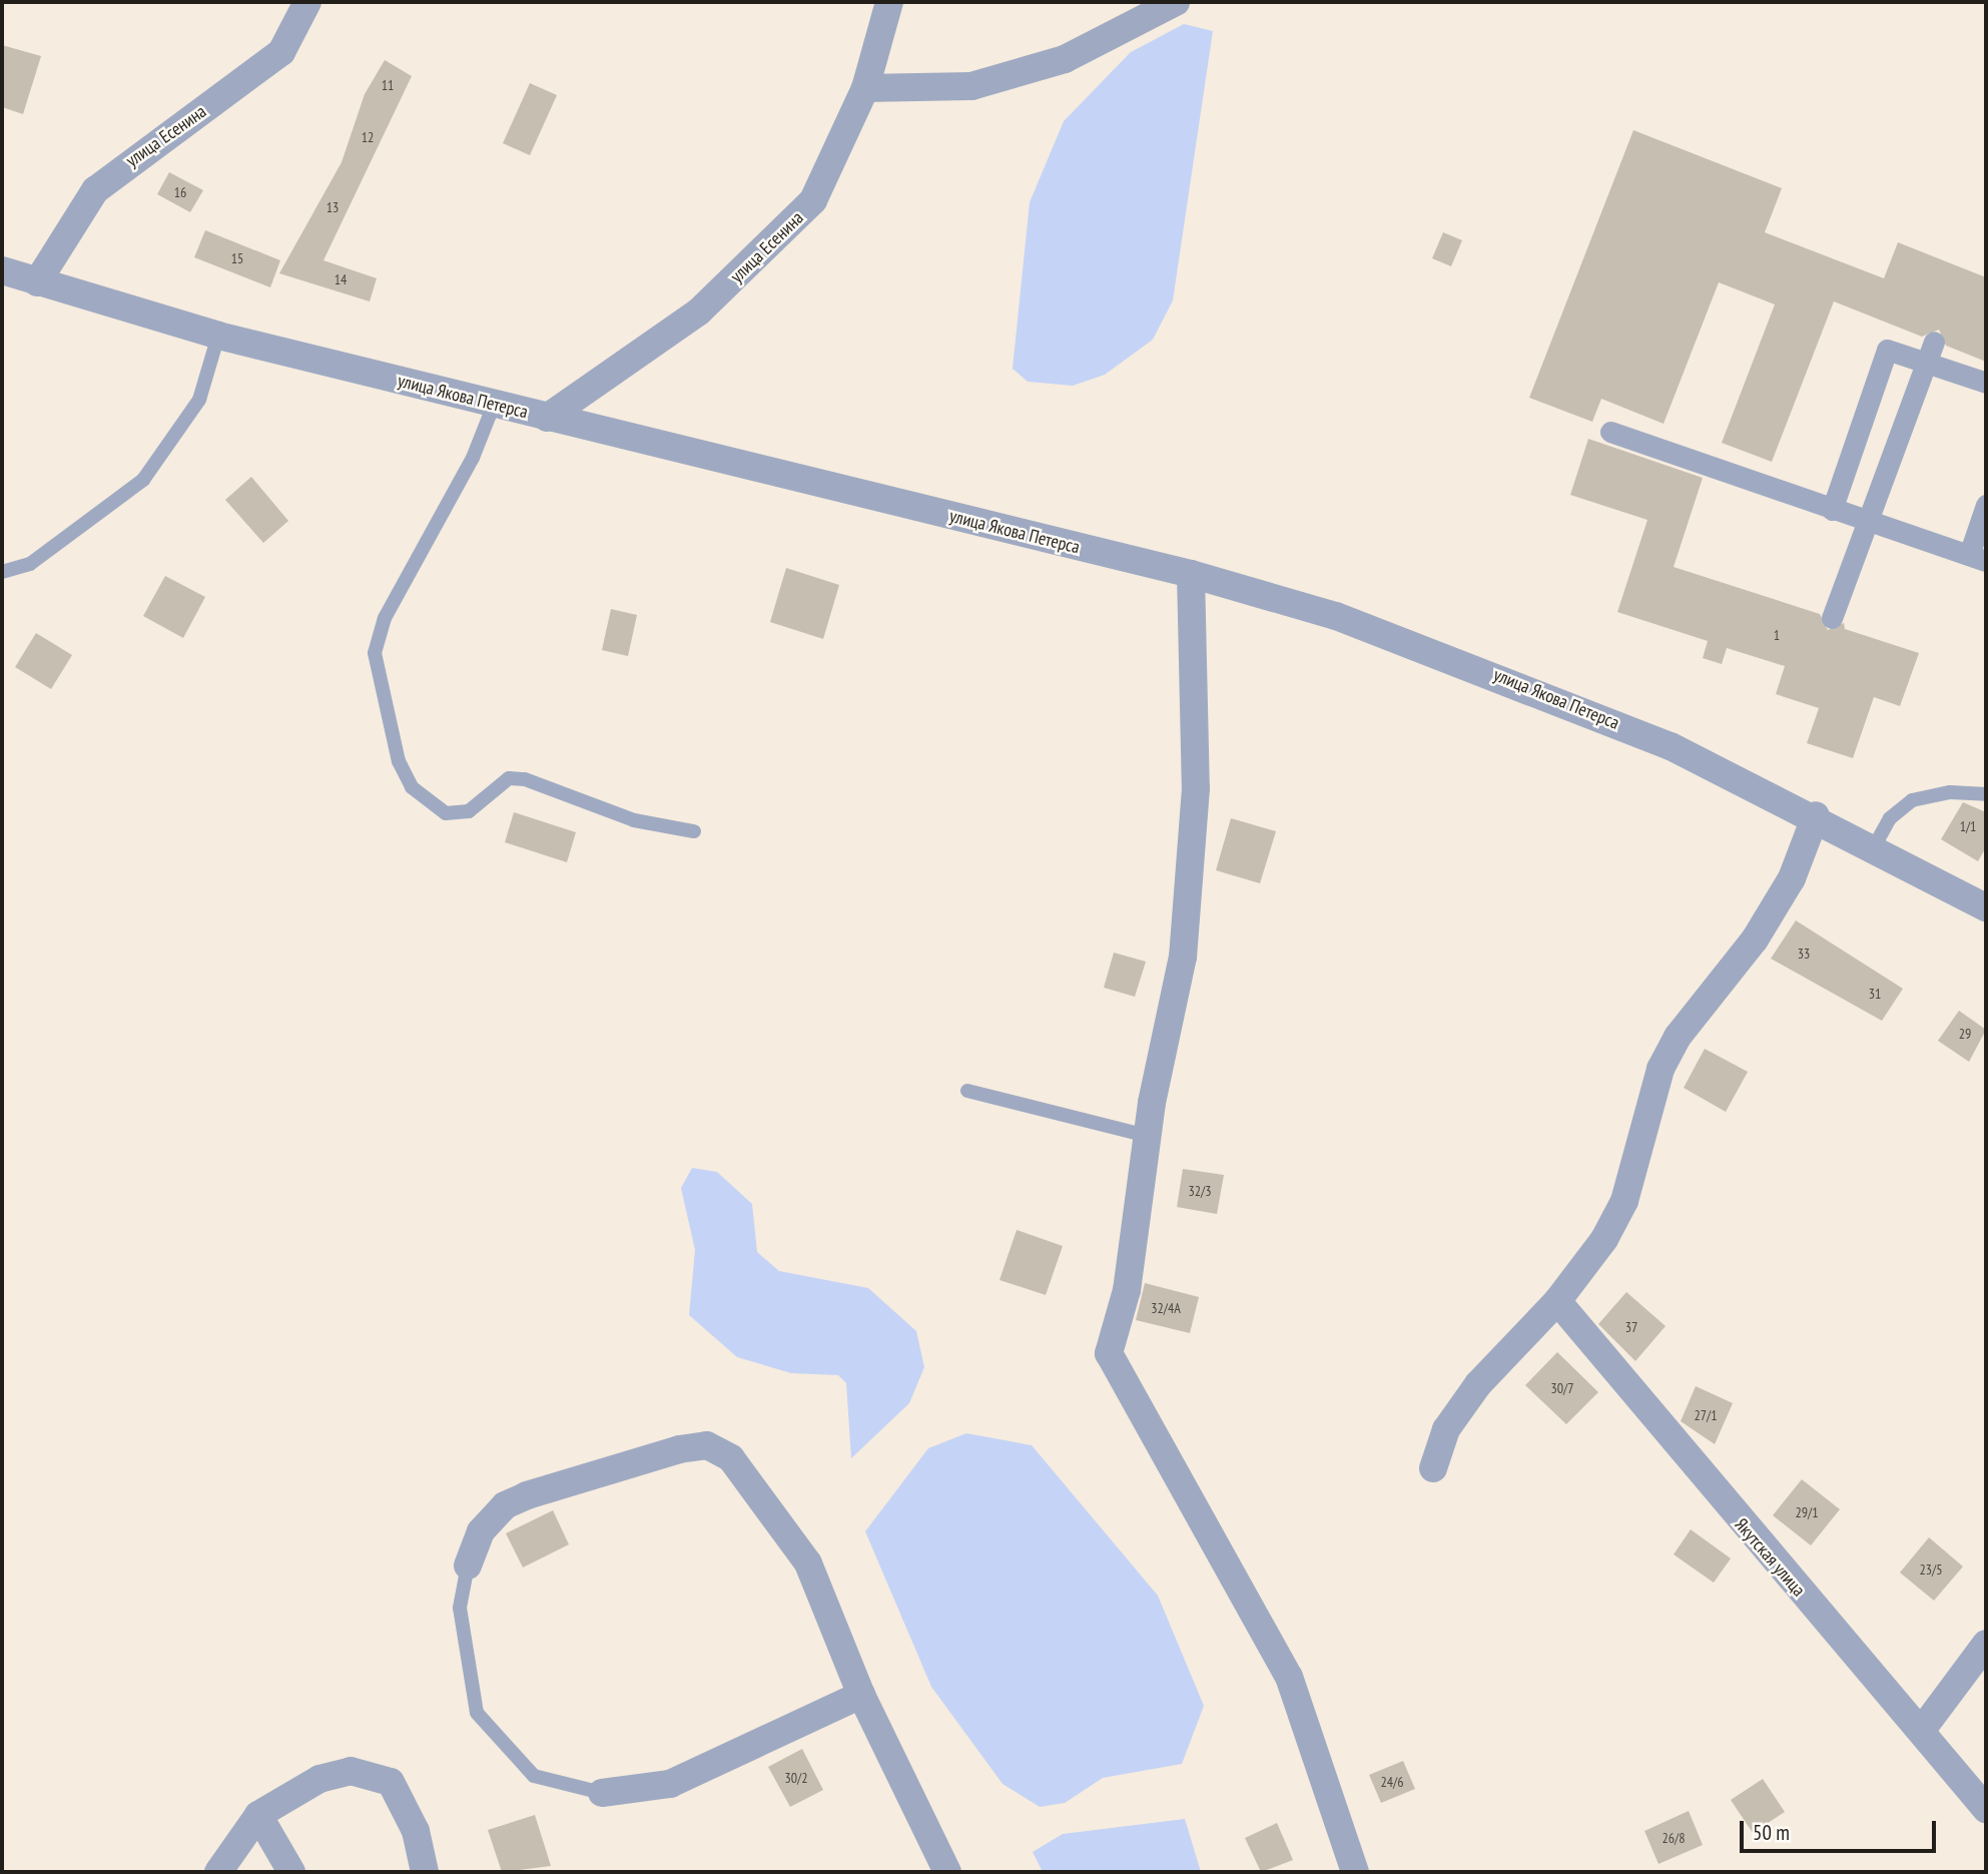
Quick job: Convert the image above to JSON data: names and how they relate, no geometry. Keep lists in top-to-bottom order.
{
  "streets": {
    "street": ["улица Есенина", "улица Якова Петерса", "Якутская улица"]
  },
  "crossings": [
    ["улица Есенина", "улица Якова Петерса"]
  ],
  "house_numbers": [
    "11",
    "12",
    "16",
    "13",
    "15",
    "14",
    "1",
    "1/1",
    "33",
    "31",
    "29",
    "32/3",
    "32/4А",
    "37",
    "30/7",
    "27/1",
    "29/1",
    "23/5",
    "30/2",
    "24/6",
    "26/8"
  ],
  "scale_bar": "50 m"
}
